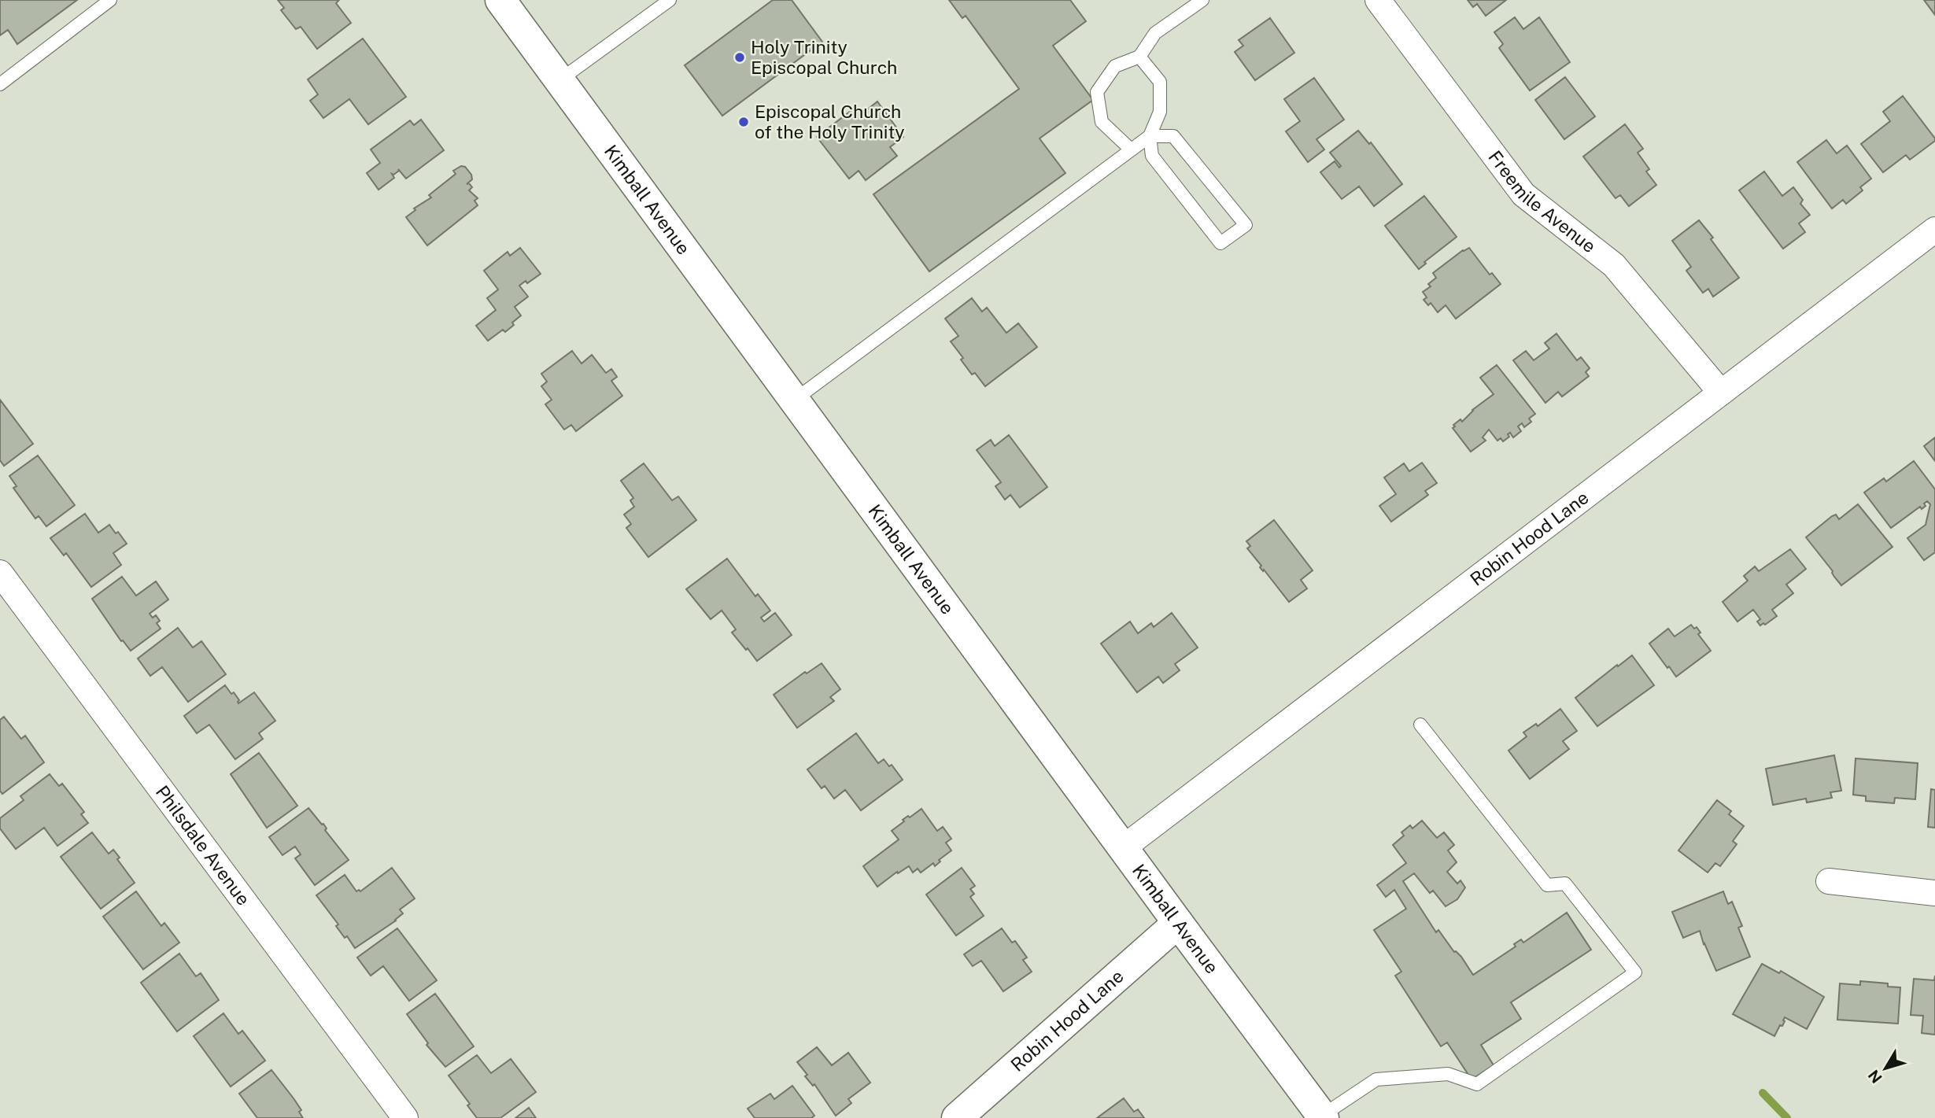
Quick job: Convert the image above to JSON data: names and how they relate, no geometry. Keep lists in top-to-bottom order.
{
  "streets": {
    "main road": ["Kimball Avenue", "Robin Hood Lane"],
    "street": ["Freemile Avenue", "Philsdale Avenue"]
  },
  "crossings": [
    ["Kimball Avenue", "Robin Hood Lane"],
    ["Freemile Avenue", "Robin Hood Lane"]
  ],
  "places": ["Holy Trinity Episcopal Church", "Episcopal Church of the Holy Trinity"],
  "north": "bottom left"
}
